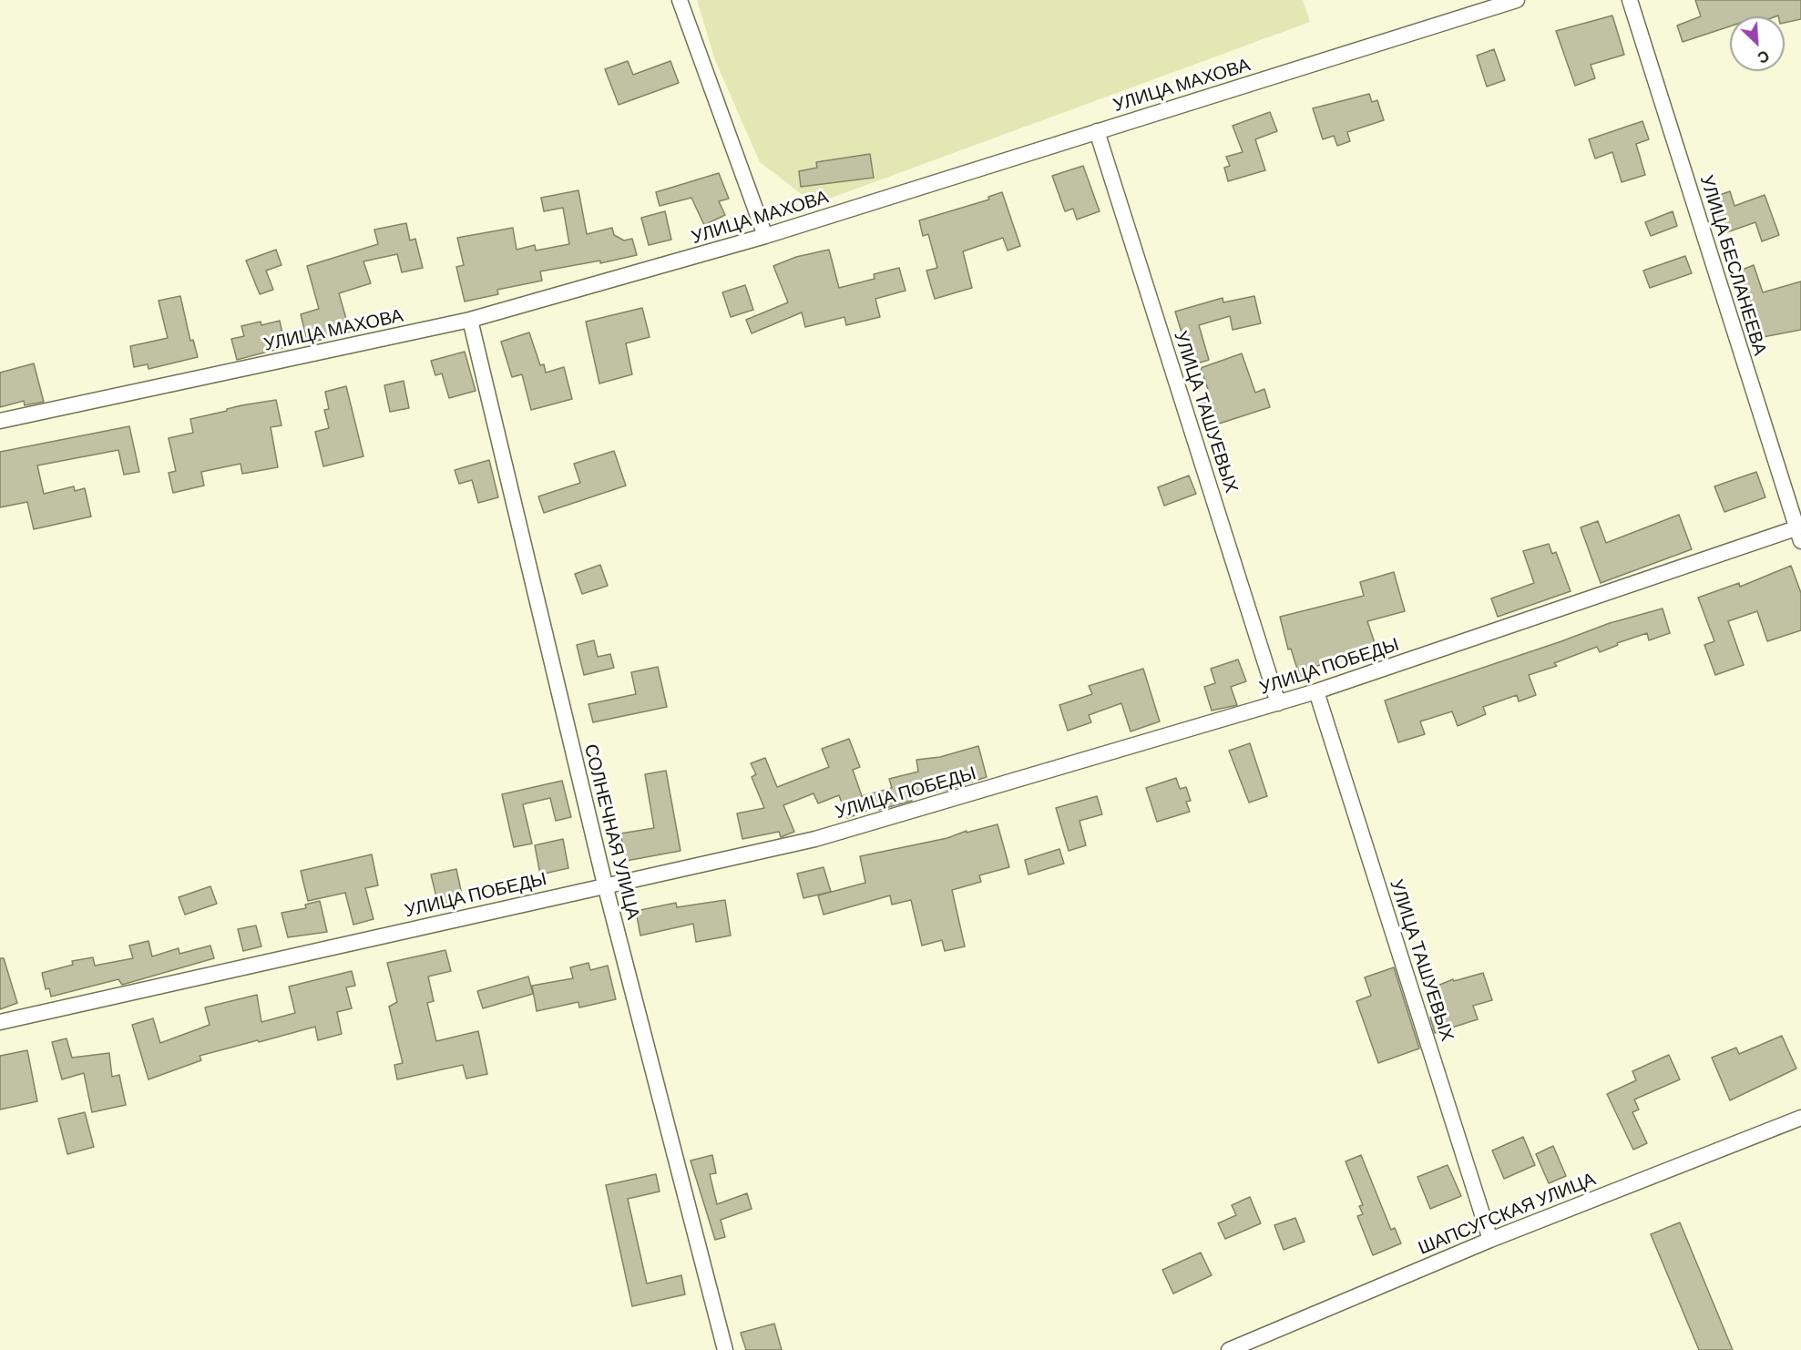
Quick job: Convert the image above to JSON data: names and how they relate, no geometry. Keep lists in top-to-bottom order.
{
  "streets": {
    "street": [
      "УЛИЦА МАХОВА",
      "УЛИЦА БЕСЛАНЕЕВА",
      "УЛИЦА ТАШУЕВЫХ",
      "УЛИЦА ПОБЕДЫ",
      "СОЛНЕЧНАЯ УЛИЦА",
      "ШАПСУГСКАЯ УЛИЦА"
    ]
  },
  "crossings": [
    ["УЛИЦА МАХОВА", "УЛИЦА ТАШУЕВЫХ"],
    ["УЛИЦА МАХОВА", "СОЛНЕЧНАЯ УЛИЦА"],
    ["УЛИЦА БЕСЛАНЕЕВА", "УЛИЦА ПОБЕДЫ"],
    ["УЛИЦА ТАШУЕВЫХ", "УЛИЦА ПОБЕДЫ"],
    ["УЛИЦА ТАШУЕВЫХ", "ШАПСУГСКАЯ УЛИЦА"],
    ["УЛИЦА ПОБЕДЫ", "СОЛНЕЧНАЯ УЛИЦА"]
  ],
  "north": "bottom right"
}
